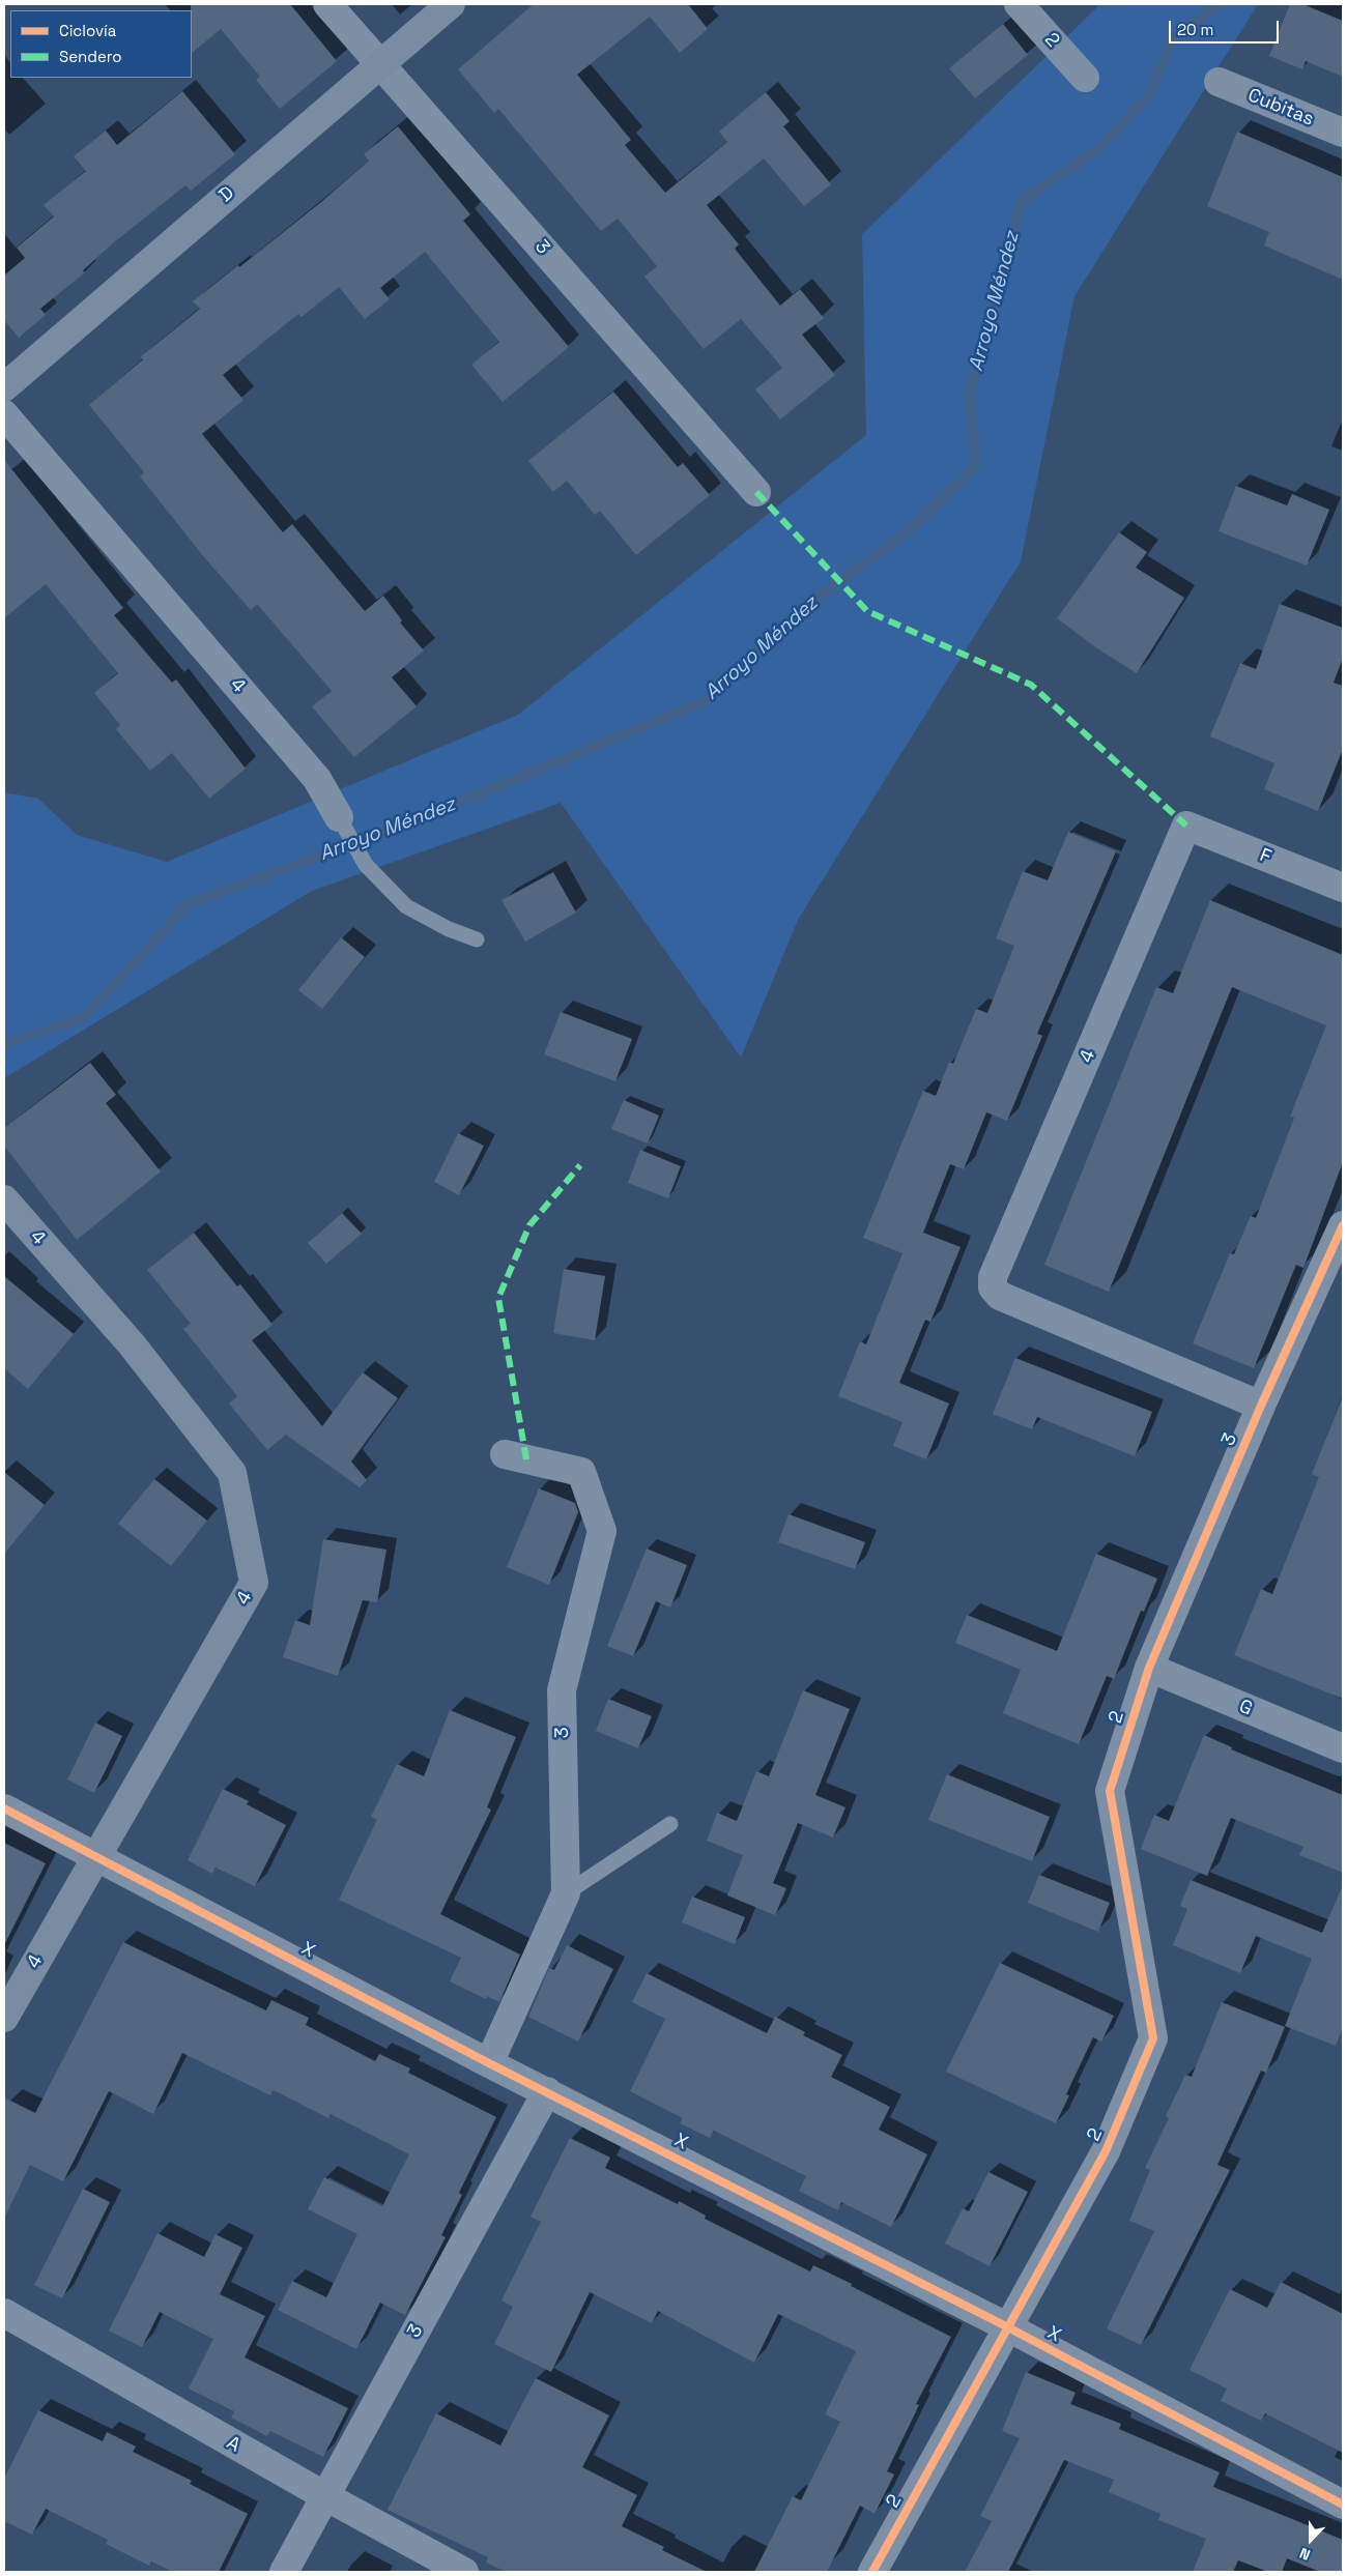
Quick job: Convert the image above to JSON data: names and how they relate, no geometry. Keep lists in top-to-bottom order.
{
  "streets": {
    "street": [
      "2",
      "Cubitas",
      "D",
      "3",
      "4",
      "F",
      "G",
      "X",
      "A"
    ]
  },
  "crossings": [
    ["2", "3"],
    ["2", "G"],
    ["2", "X"],
    ["D", "3"],
    ["3", "4"],
    ["3", "G"],
    ["3", "X"],
    ["3", "A"],
    ["4", "F"],
    ["4", "X"]
  ],
  "water": ["Arroyo Méndez"],
  "legend": ["Ciclovía", "Sendero"],
  "scale_bar": "20 m",
  "north": "bottom"
}
